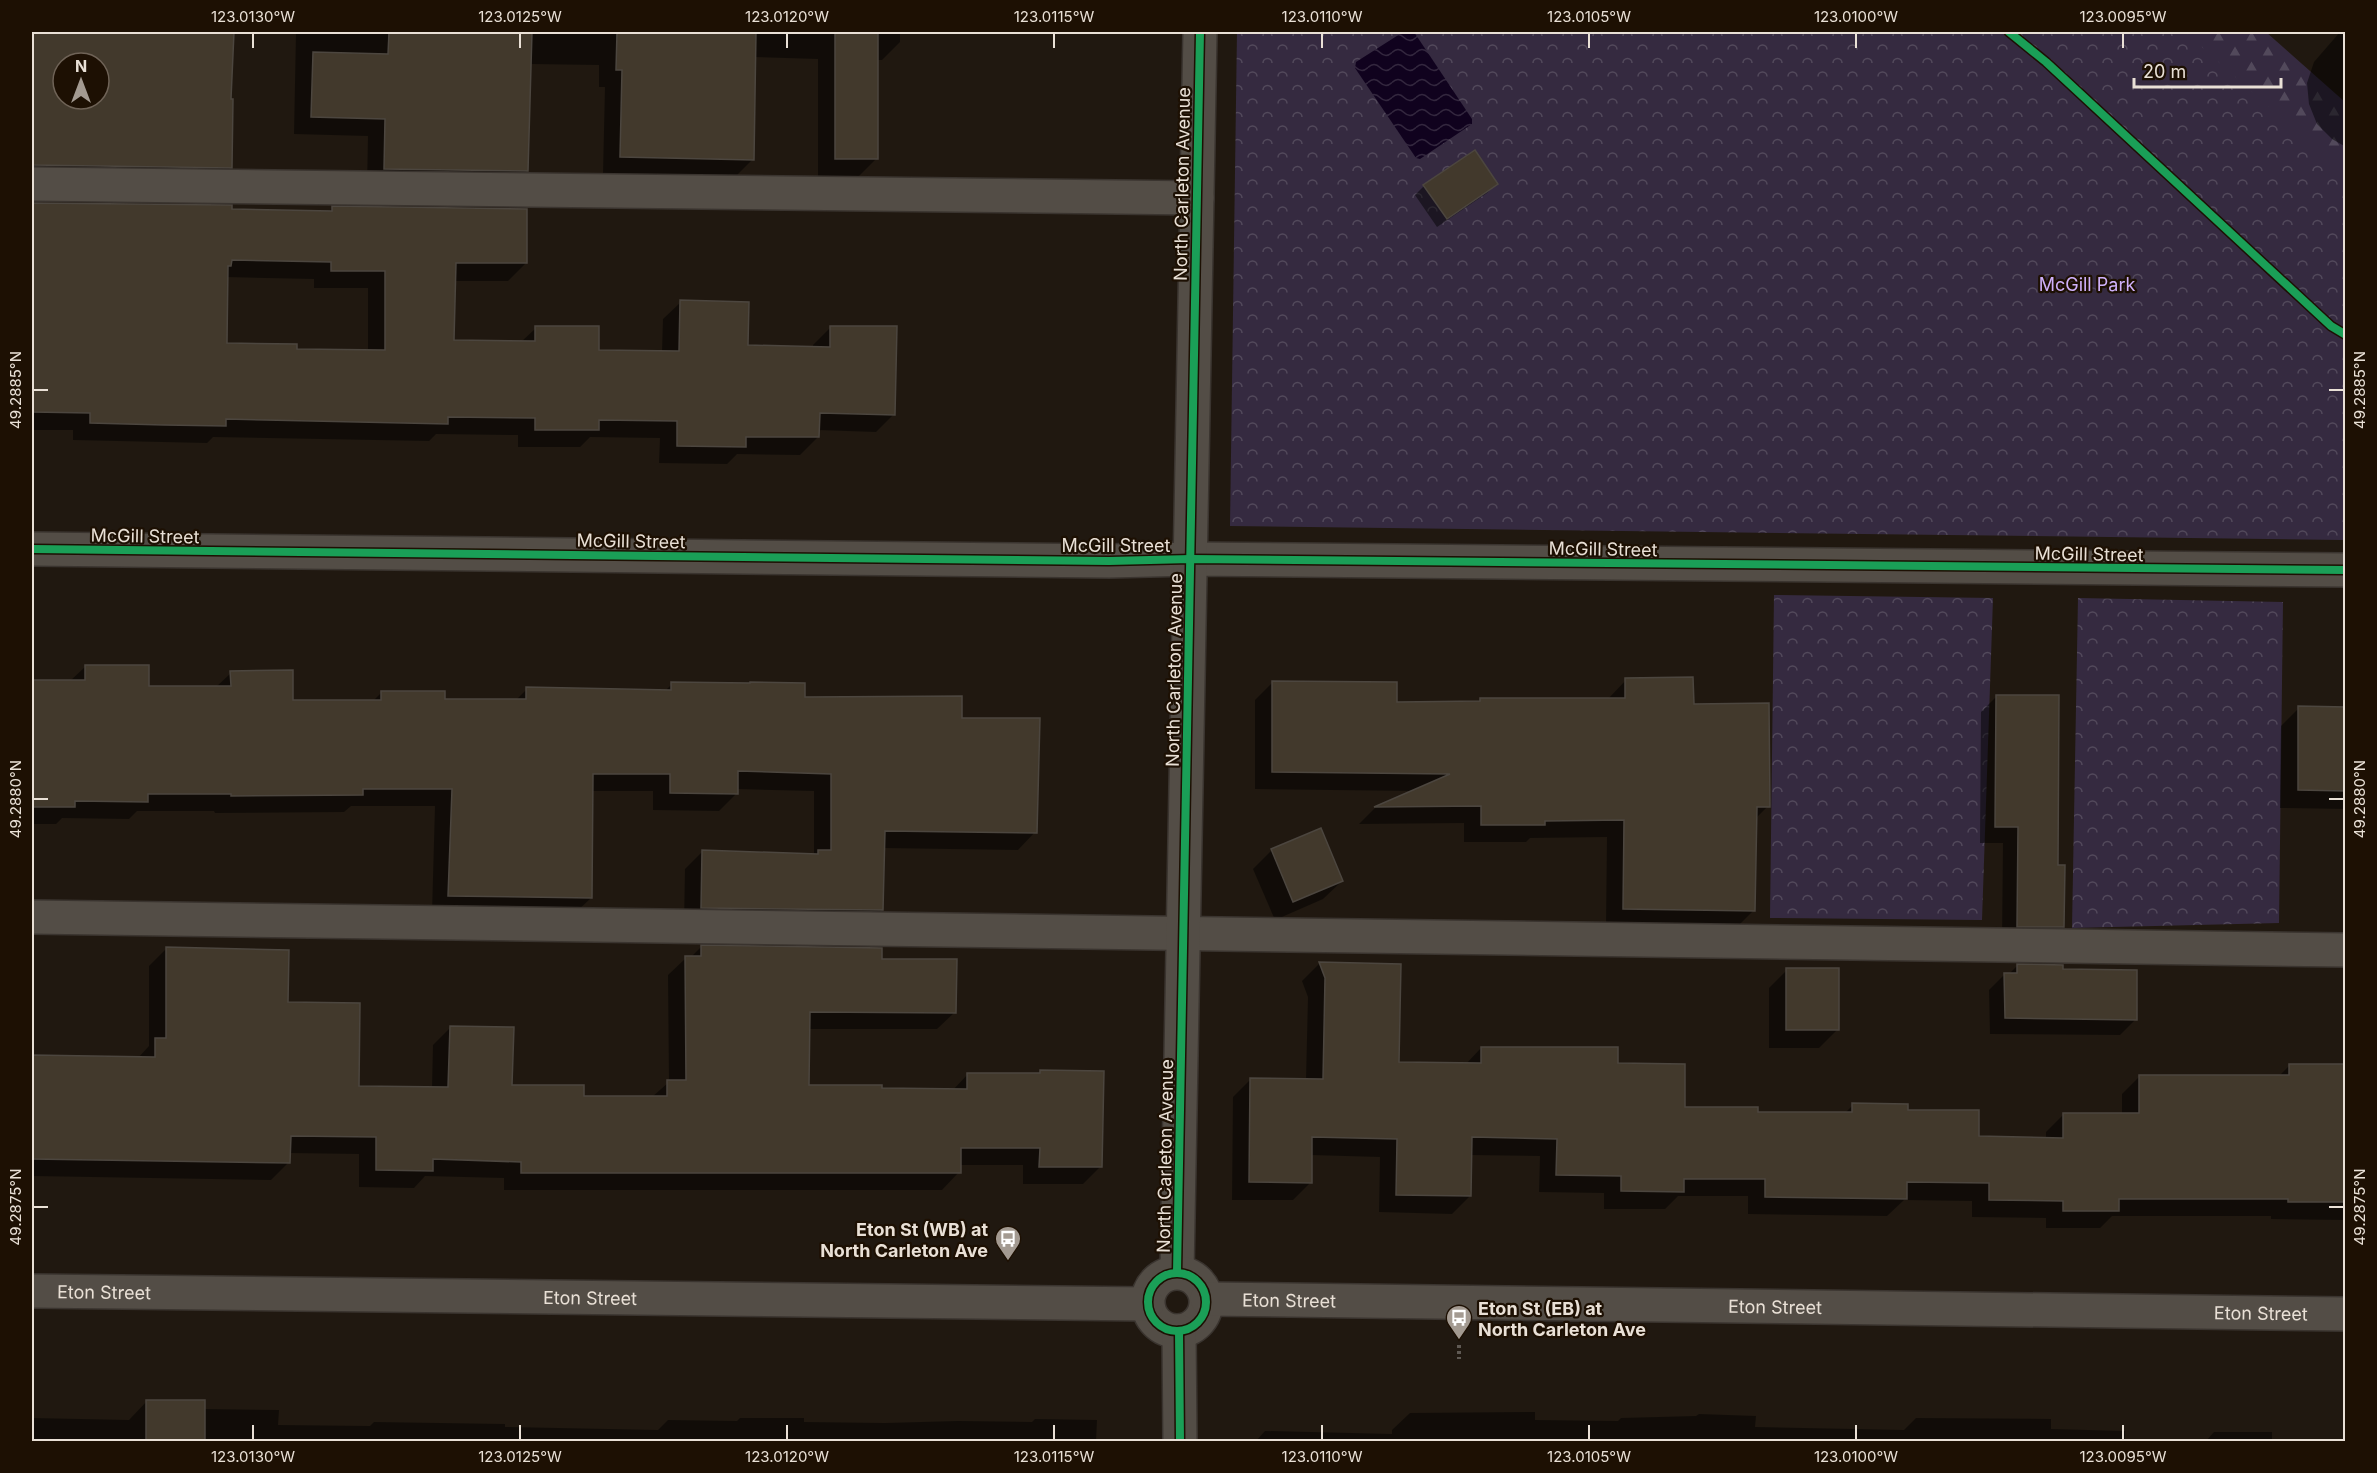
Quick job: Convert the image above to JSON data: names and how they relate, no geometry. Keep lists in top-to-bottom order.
{
  "streets": {
    "street": ["North Carleton Avenue", "McGill Street", "Eton Street"]
  },
  "crossings": [
    ["North Carleton Avenue", "McGill Street"],
    ["North Carleton Avenue", "Eton Street"]
  ],
  "parks": ["McGill Park"],
  "places": {
    "bus stop": ["Eton St (WB) at North Carleton Ave", "Eton St (EB) at North Carleton Ave"]
  },
  "scale_bar": "20 m",
  "north": "top",
  "coordinates": [
    "123.0130°W",
    "123.0125°W",
    "123.0120°W",
    "123.0115°W",
    "123.0110°W",
    "123.0105°W",
    "123.0100°W",
    "123.0095°W",
    "49.2885°N",
    "49.2880°N",
    "49.2875°N"
  ]
}
